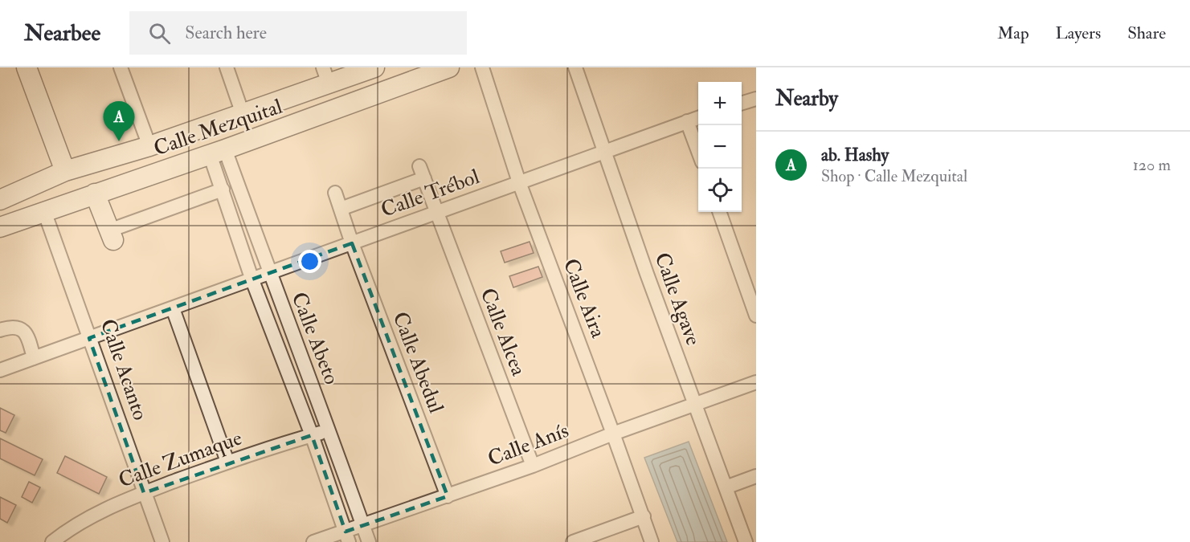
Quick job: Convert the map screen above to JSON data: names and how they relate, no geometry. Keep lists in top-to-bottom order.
{
  "streets": {
    "main road": ["Calle Mezquital"],
    "street": [
      "Calle Trébol",
      "Calle Aira",
      "Calle Agave",
      "Calle Alcea",
      "Calle Abeto",
      "Calle Abedul",
      "Calle Acanto",
      "Calle Anís",
      "Calle Zumaque"
    ]
  },
  "crossings": [
    ["Calle Mezquital", "Calle Abeto"],
    ["Calle Mezquital", "Calle Acanto"],
    ["Calle Trébol", "Calle Aira"],
    ["Calle Trébol", "Calle Agave"],
    ["Calle Trébol", "Calle Alcea"],
    ["Calle Trébol", "Calle Abeto"],
    ["Calle Trébol", "Calle Abedul"],
    ["Calle Trébol", "Calle Acanto"],
    ["Calle Aira", "Calle Anís"],
    ["Calle Agave", "Calle Anís"],
    ["Calle Alcea", "Calle Abedul"],
    ["Calle Alcea", "Calle Anís"],
    ["Calle Abeto", "Calle Anís"],
    ["Calle Abeto", "Calle Zumaque"],
    ["Calle Abedul", "Calle Anís"],
    ["Calle Acanto", "Calle Zumaque"]
  ],
  "page": {
    "header": "Nearbee",
    "search": "Search here",
    "nav": ["Map", "Layers", "Share"],
    "heading": "Nearby",
    "map_buttons": ["+", "−"],
    "pins": "A",
    "list": [
      {
        "mark": "A",
        "name": "ab. Hashy",
        "note": "Shop · Calle Mezquital",
        "value": "120 m"
      }
    ]
  }
}
